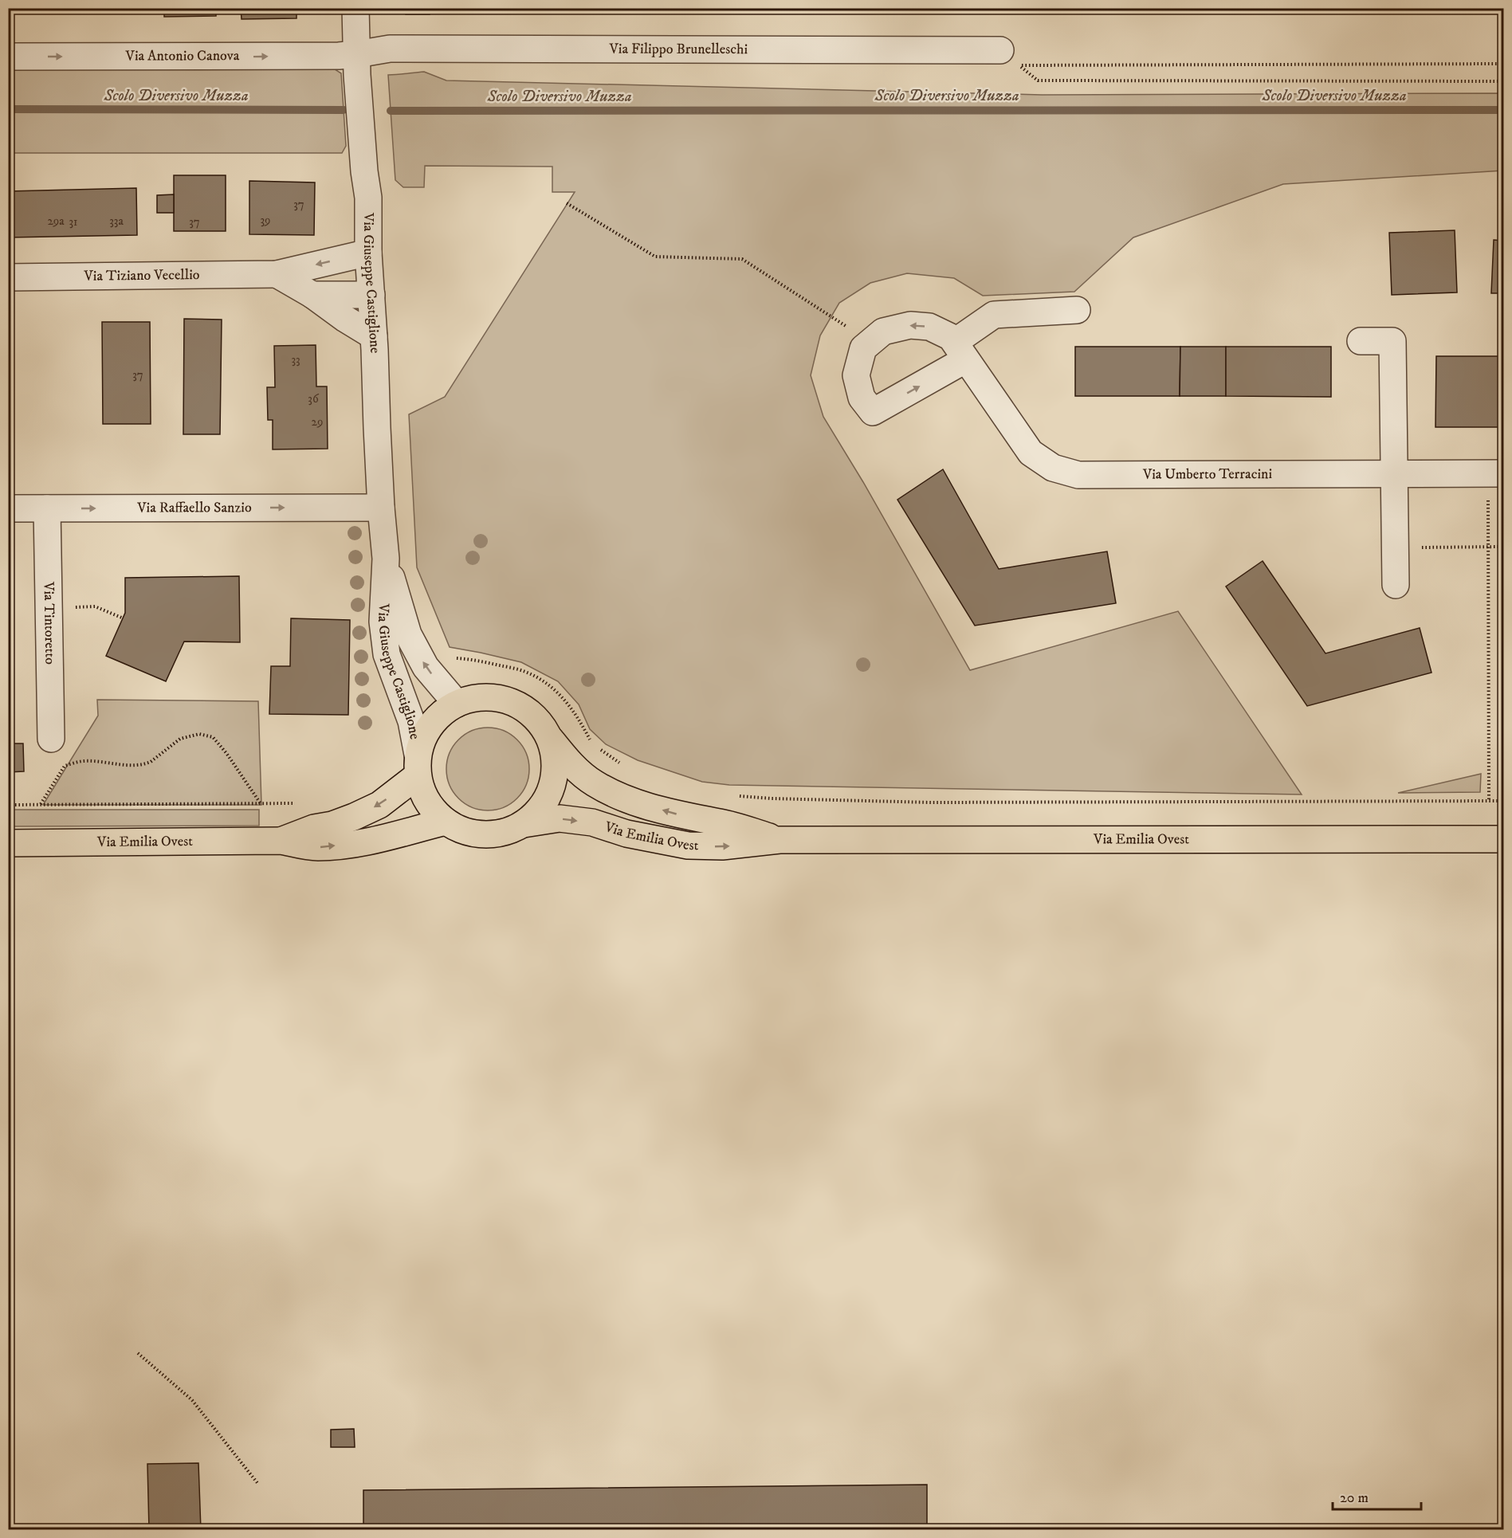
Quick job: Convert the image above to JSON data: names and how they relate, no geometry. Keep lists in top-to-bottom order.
{
  "streets": {
    "main road": ["Via Emilia Ovest"],
    "street": [
      "Via Filippo Brunelleschi",
      "Via Antonio Canova",
      "Via Tiziano Vecellio",
      "Via Giuseppe Castiglione",
      "Via Umberto Terracini",
      "Via Raffaello Sanzio",
      "Via Tintoretto"
    ]
  },
  "crossings": [
    ["Via Filippo Brunelleschi", "Via Antonio Canova"],
    ["Via Filippo Brunelleschi", "Via Giuseppe Castiglione"],
    ["Via Antonio Canova", "Via Giuseppe Castiglione"],
    ["Via Tiziano Vecellio", "Via Giuseppe Castiglione"],
    ["Via Giuseppe Castiglione", "Via Raffaello Sanzio"],
    ["Via Giuseppe Castiglione", "Via Emilia Ovest"],
    ["Via Raffaello Sanzio", "Via Tintoretto"]
  ],
  "one_way": ["Via Antonio Canova", "Via Raffaello Sanzio"],
  "water": ["Scolo Diversivo Muzza"],
  "house_numbers": [
    "37",
    "39",
    "29a",
    "33a",
    "31",
    "37",
    "33",
    "37",
    "36",
    "29"
  ],
  "scale_bar": "20 m"
}
